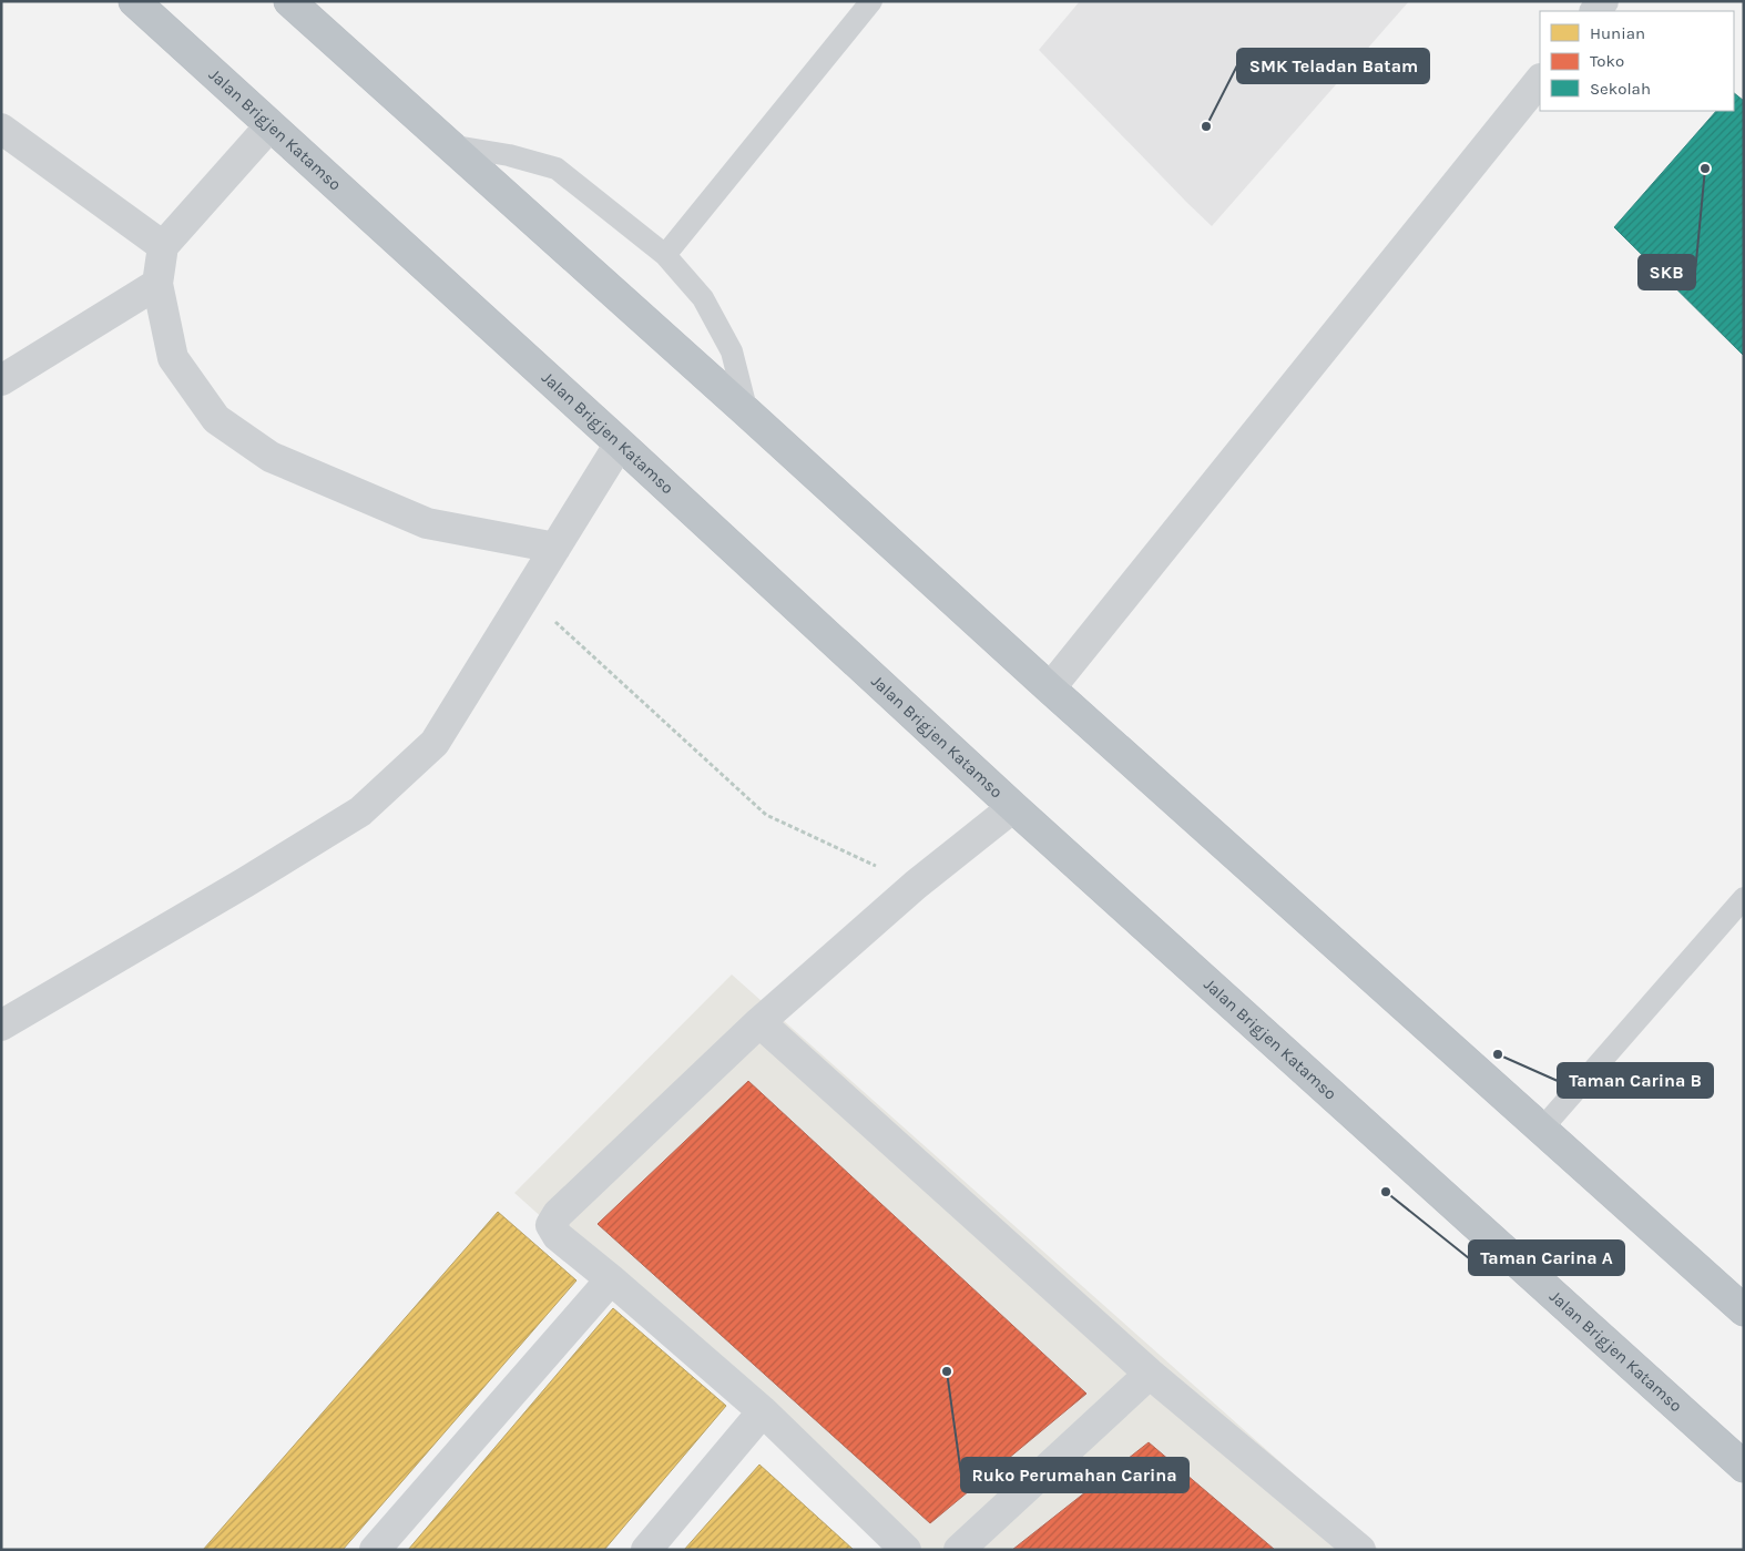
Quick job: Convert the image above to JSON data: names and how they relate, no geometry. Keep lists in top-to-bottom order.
{
  "streets": {
    "highway": ["Jalan Brigjen Katamso"]
  },
  "places": [
    "SMK Teladan Batam",
    "SKB",
    "Taman Carina B",
    "Taman Carina A",
    "Ruko Perumahan Carina"
  ],
  "legend": ["Hunian", "Toko", "Sekolah"]
}
